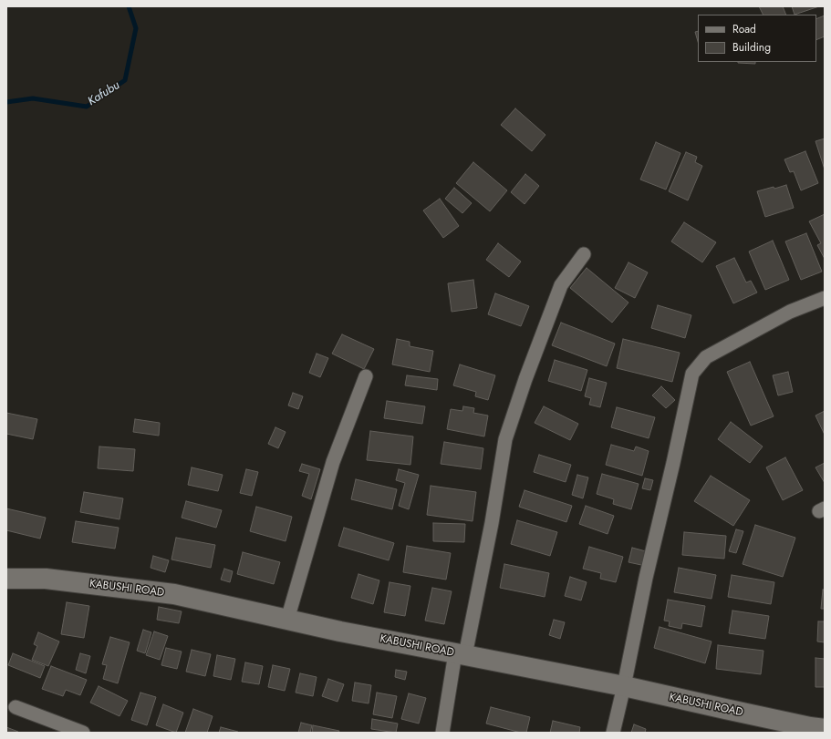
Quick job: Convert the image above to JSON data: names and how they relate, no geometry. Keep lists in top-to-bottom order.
{
  "streets": {
    "main road": ["KABUSHI ROAD"]
  },
  "water": ["Kafubu"],
  "legend": ["Road", "Building"]
}
